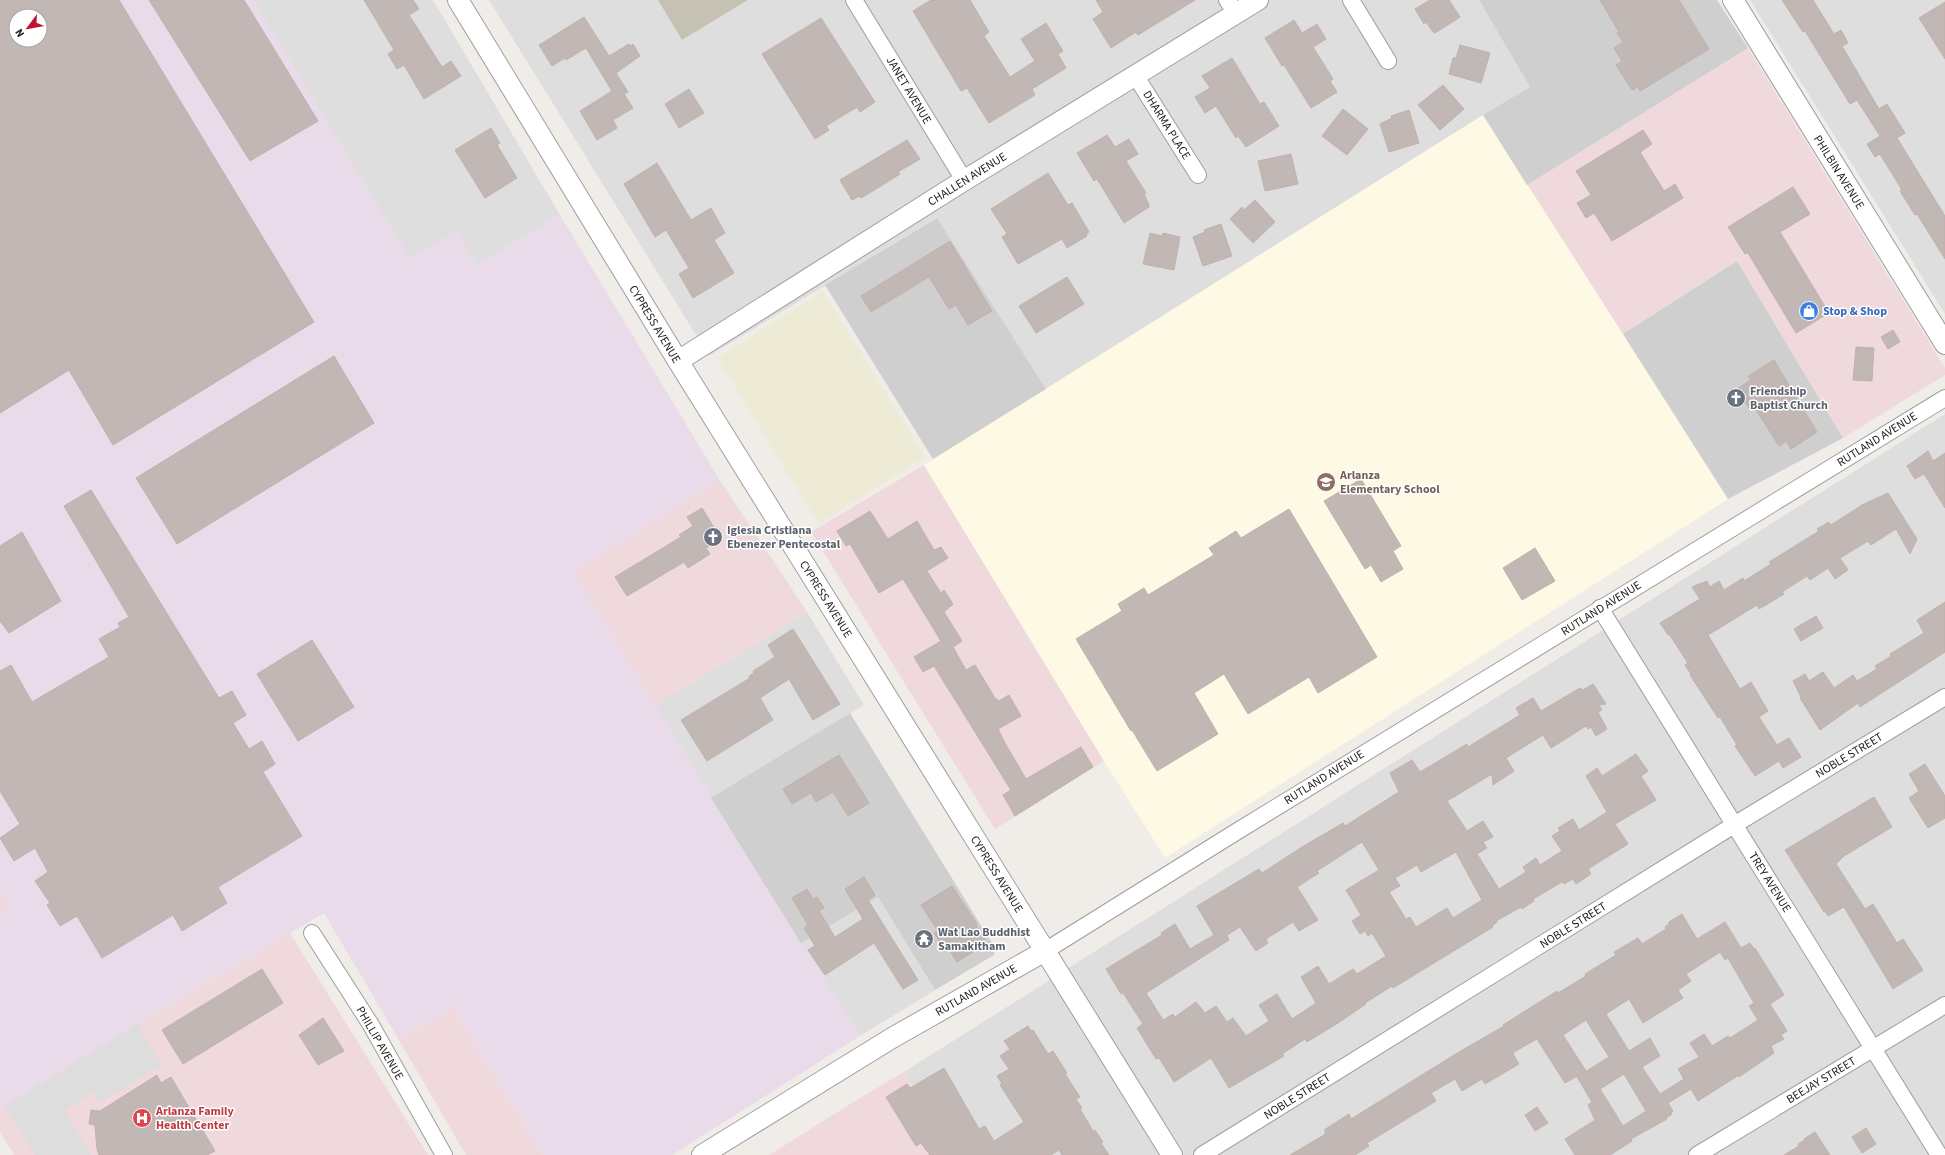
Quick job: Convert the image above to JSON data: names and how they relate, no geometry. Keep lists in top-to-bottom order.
{
  "streets": {
    "street": [
      "JANET AVENUE",
      "DHARMA PLACE",
      "PHILBIN AVENUE",
      "CHALLEN AVENUE",
      "CYPRESS AVENUE",
      "RUTLAND AVENUE",
      "NOBLE STREET",
      "TREY AVENUE",
      "PHILLIP AVENUE",
      "BEEJAY STREET"
    ]
  },
  "crossings": [
    ["JANET AVENUE", "CHALLEN AVENUE"],
    ["DHARMA PLACE", "CHALLEN AVENUE"],
    ["CHALLEN AVENUE", "CYPRESS AVENUE"],
    ["CYPRESS AVENUE", "RUTLAND AVENUE"],
    ["RUTLAND AVENUE", "TREY AVENUE"],
    ["NOBLE STREET", "TREY AVENUE"],
    ["TREY AVENUE", "BEEJAY STREET"]
  ],
  "places": {
    "shop": ["Stop & Shop"],
    "church": ["Friendship Baptist Church", "Iglesia Cristiana Ebenezer Pentecostal"],
    "school or university": ["Arlanza Elementary School"],
    "temple": ["Wat Lao Buddhist Samakitham"],
    "hospital": ["Arlanza Family Health Center"]
  },
  "north": "bottom left"
}
